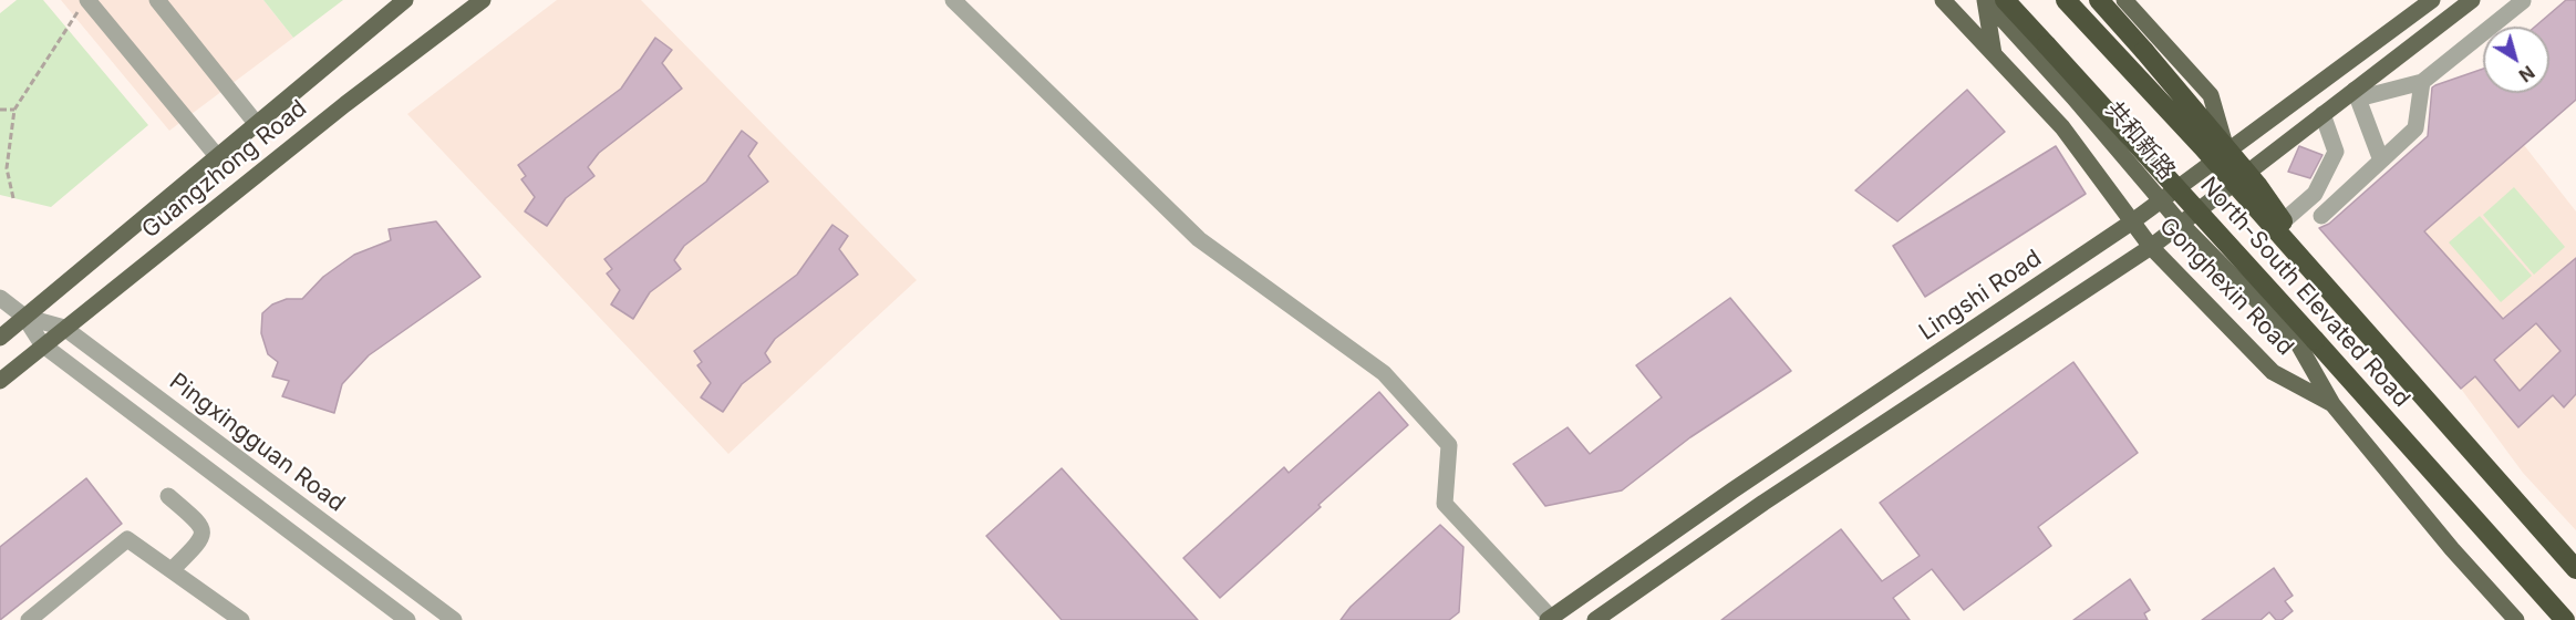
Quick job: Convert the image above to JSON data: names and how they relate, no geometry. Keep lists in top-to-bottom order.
{
  "streets": {
    "highway": ["North-South Elevated Road"],
    "main road": [
      "共和新路",
      "Guangzhong Road",
      "Gonghexin Road",
      "Lingshi Road"
    ],
    "street": ["Pingxingguan Road"]
  },
  "crossings": [
    ["共和新路", "Gonghexin Road"],
    ["共和新路", "Lingshi Road"],
    ["Guangzhong Road", "Pingxingguan Road"],
    ["Gonghexin Road", "Lingshi Road"]
  ],
  "north": "bottom right"
}
